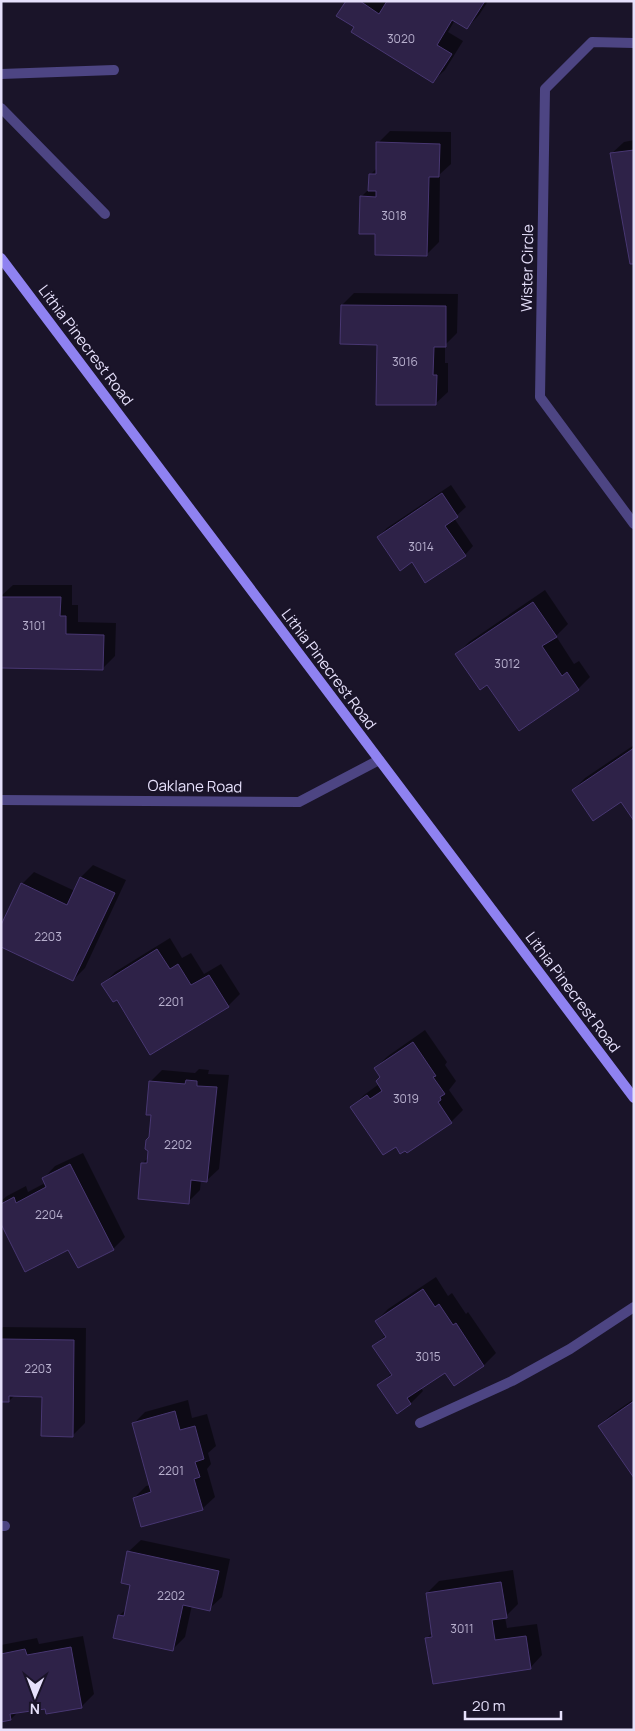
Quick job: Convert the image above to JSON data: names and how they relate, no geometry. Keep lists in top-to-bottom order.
{
  "streets": {
    "main road": ["Lithia Pinecrest Road"],
    "street": ["Wister Circle", "Oaklane Road"]
  },
  "crossings": [
    ["Lithia Pinecrest Road", "Oaklane Road"]
  ],
  "house_numbers": [
    "3020",
    "3018",
    "3016",
    "3014",
    "3101",
    "3012",
    "2203",
    "2201",
    "3019",
    "2202",
    "2204",
    "3015",
    "2203",
    "2201",
    "2202",
    "3011"
  ],
  "scale_bar": "20 m",
  "north": "bottom"
}
